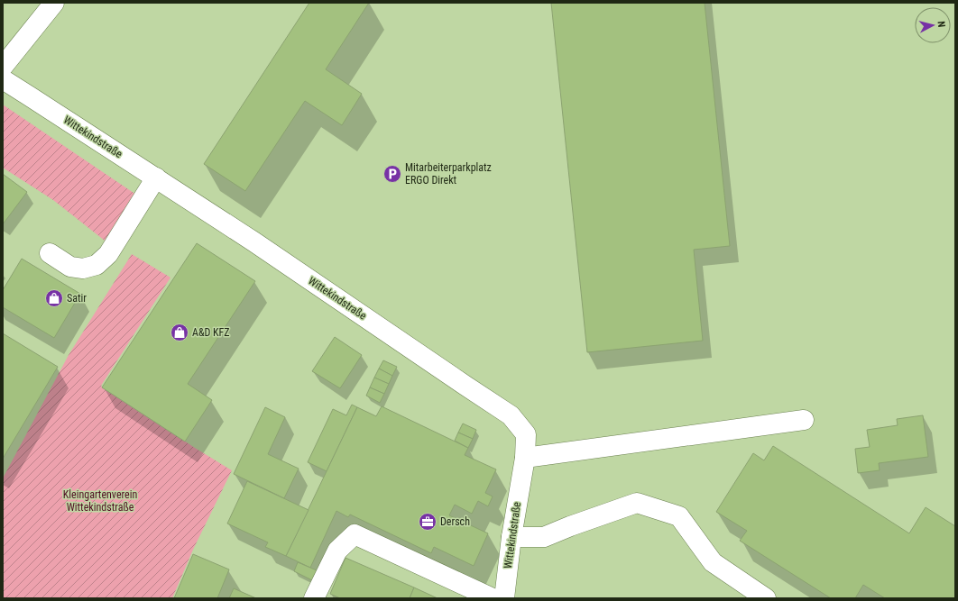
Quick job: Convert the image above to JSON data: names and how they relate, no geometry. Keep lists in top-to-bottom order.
{
  "streets": {
    "street": ["Wittekindstraße"]
  },
  "parks": ["Kleingartenverein Wittekindstraße"],
  "places": {
    "parking": ["Mitarbeiterparkplatz ERGO Direkt"],
    "shop": ["Satir", "A&D KFZ"],
    "office": ["Dersch"]
  },
  "north": "right"
}
